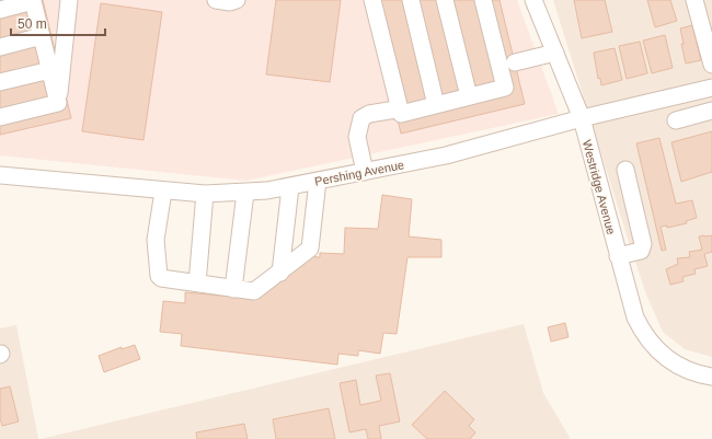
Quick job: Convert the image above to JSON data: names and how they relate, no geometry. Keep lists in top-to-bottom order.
{
  "streets": {
    "street": ["Pershing Avenue", "Westridge Avenue"]
  },
  "crossings": [
    ["Pershing Avenue", "Westridge Avenue"]
  ],
  "scale_bar": "50 m"
}
